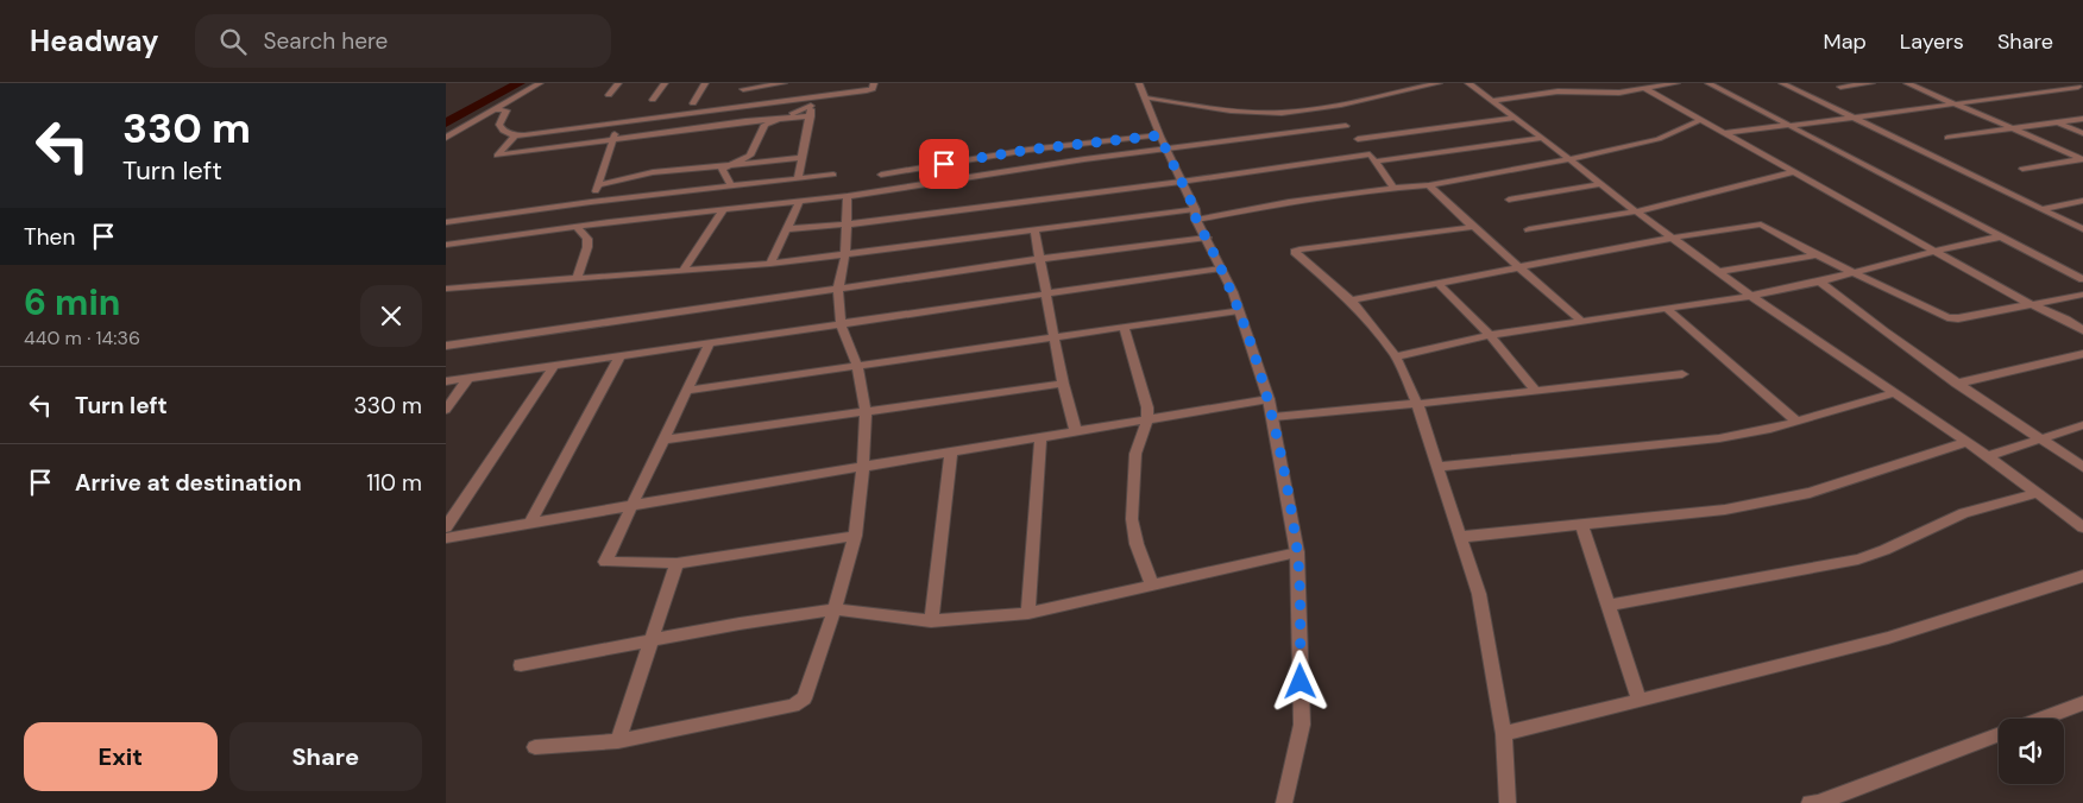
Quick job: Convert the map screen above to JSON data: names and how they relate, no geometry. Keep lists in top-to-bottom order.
{
  "page": {
    "header": "Headway",
    "search": "Search here",
    "nav": ["Map", "Layers", "Share"],
    "turn": ["330 m", "Turn left"],
    "then": "Then",
    "heading": ["6 min", "440 m · 14:36"],
    "list": [
      {
        "name": "Turn left",
        "value": "330 m"
      },
      {
        "name": "Arrive at destination",
        "value": "110 m"
      }
    ],
    "buttons": ["Exit", "Share"]
  }
}
